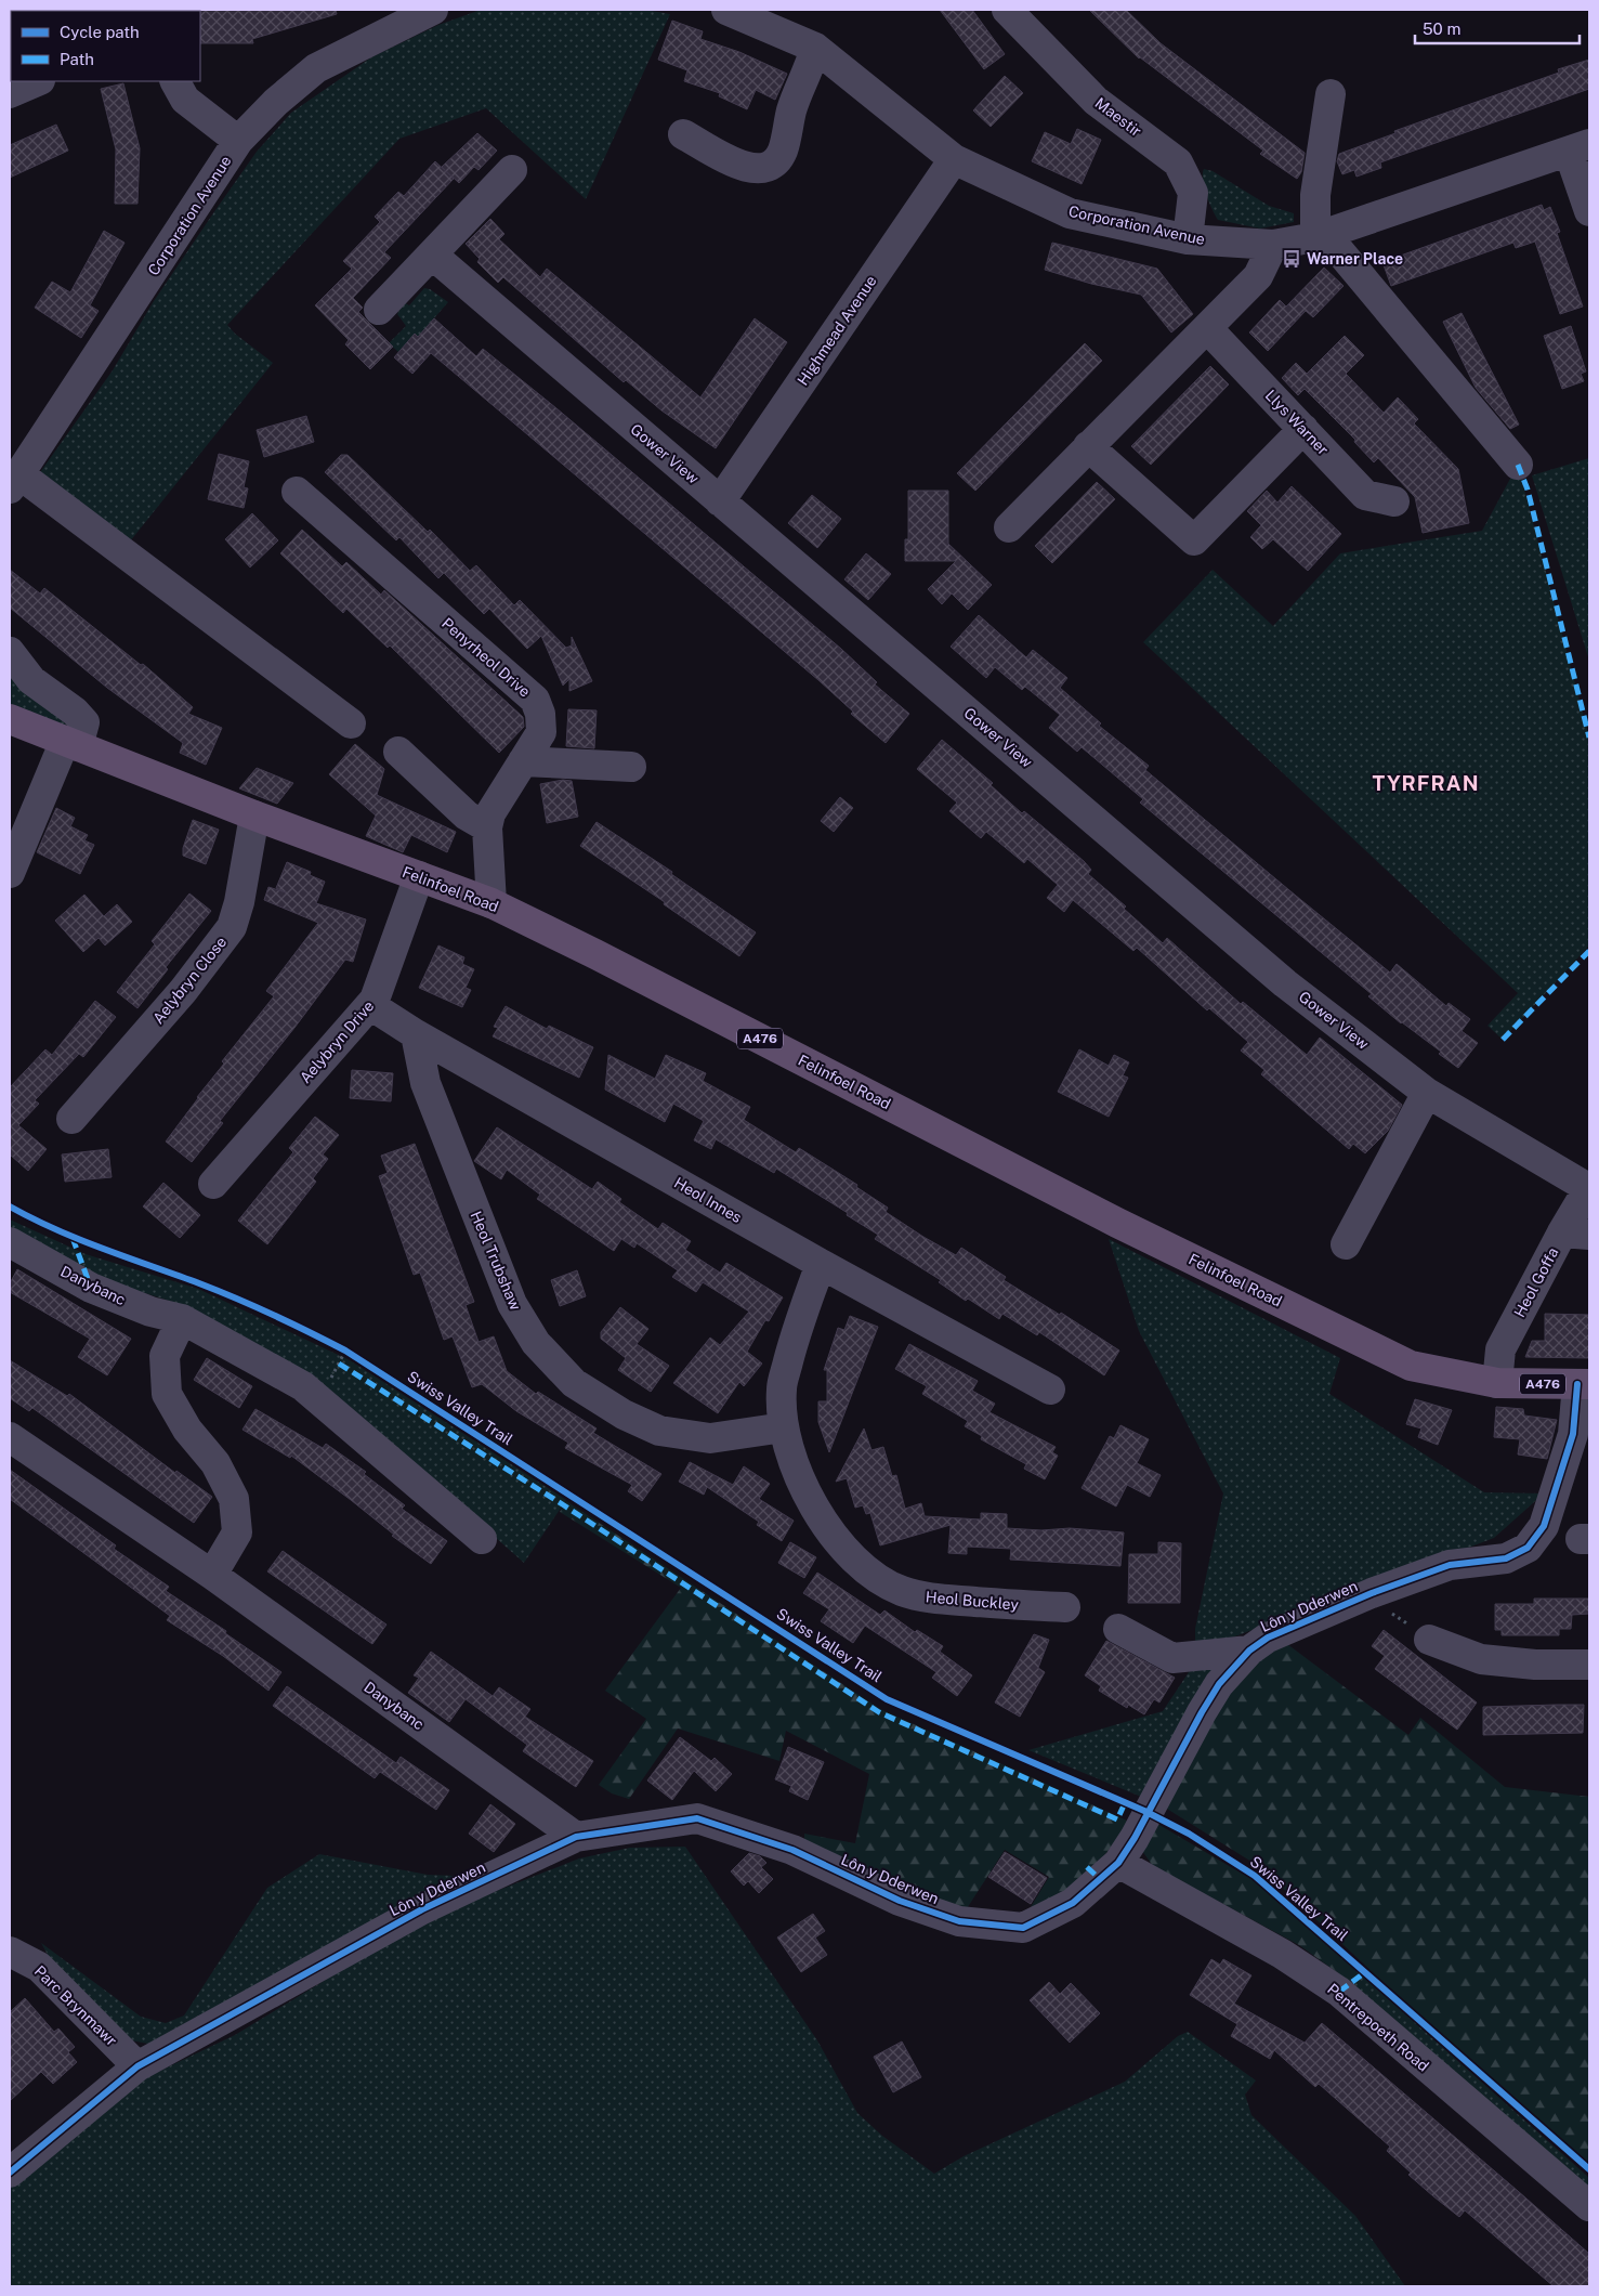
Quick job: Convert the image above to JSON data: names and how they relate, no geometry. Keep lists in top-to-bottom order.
{
  "streets": {
    "main road": ["Felinfoel Road", "A476"],
    "street": [
      "Maestir",
      "Corporation Avenue",
      "Highmead Avenue",
      "Llys Warner",
      "Gower View",
      "Penyrheol Drive",
      "Aelybryn Close",
      "Aelybryn Drive",
      "Heol Innes",
      "Heol Trubshaw",
      "Heol Goffa",
      "Danybanc",
      "Heol Buckley",
      "Lôn y Dderwen",
      "Parc Brynmawr",
      "Pentrepoeth Road"
    ],
    "cycle path": ["Swiss Valley Trail"]
  },
  "crossings": [
    ["Maestir", "Corporation Avenue"],
    ["Corporation Avenue", "Highmead Avenue"],
    ["Highmead Avenue", "Gower View"],
    ["Gower View", "Heol Goffa"],
    ["Penyrheol Drive", "Felinfoel Road"],
    ["Felinfoel Road", "Aelybryn Close"],
    ["Felinfoel Road", "Aelybryn Drive"],
    ["Felinfoel Road", "Heol Goffa"],
    ["Felinfoel Road", "Lôn y Dderwen"],
    ["Aelybryn Drive", "Heol Innes"],
    ["Heol Innes", "Heol Trubshaw"],
    ["Heol Innes", "Heol Buckley"],
    ["Heol Trubshaw", "Heol Buckley"],
    ["Danybanc", "Lôn y Dderwen"],
    ["Lôn y Dderwen", "Parc Brynmawr"],
    ["Lôn y Dderwen", "Pentrepoeth Road"]
  ],
  "districts": ["TYRFRAN"],
  "places": {
    "bus stop": ["Warner Place"]
  },
  "legend": ["Cycle path", "Path"],
  "scale_bar": "50 m"
}
